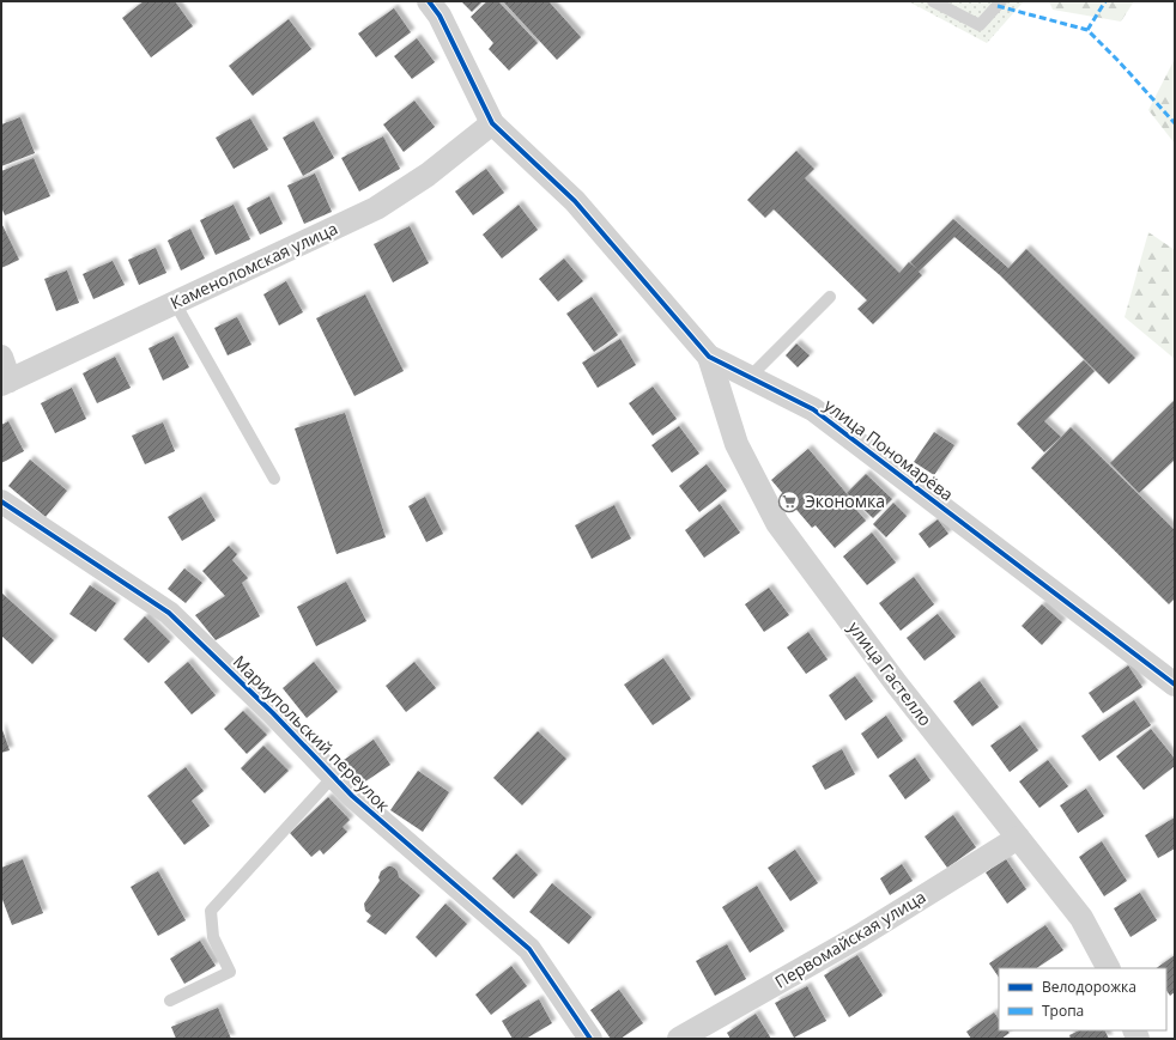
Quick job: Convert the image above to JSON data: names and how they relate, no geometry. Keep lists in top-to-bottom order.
{
  "streets": {
    "street": [
      "Каменоломская улица",
      "улица Пономарёва",
      "улица Гастелло",
      "Мариупольский переулок",
      "Первомайская улица"
    ]
  },
  "crossings": [
    ["Каменоломская улица", "улица Пономарёва"],
    ["улица Пономарёва", "улица Гастелло"],
    ["улица Гастелло", "Первомайская улица"]
  ],
  "places": {
    "supermarket": ["Экономка"]
  },
  "legend": ["Велодорожка", "Тропа"]
}
